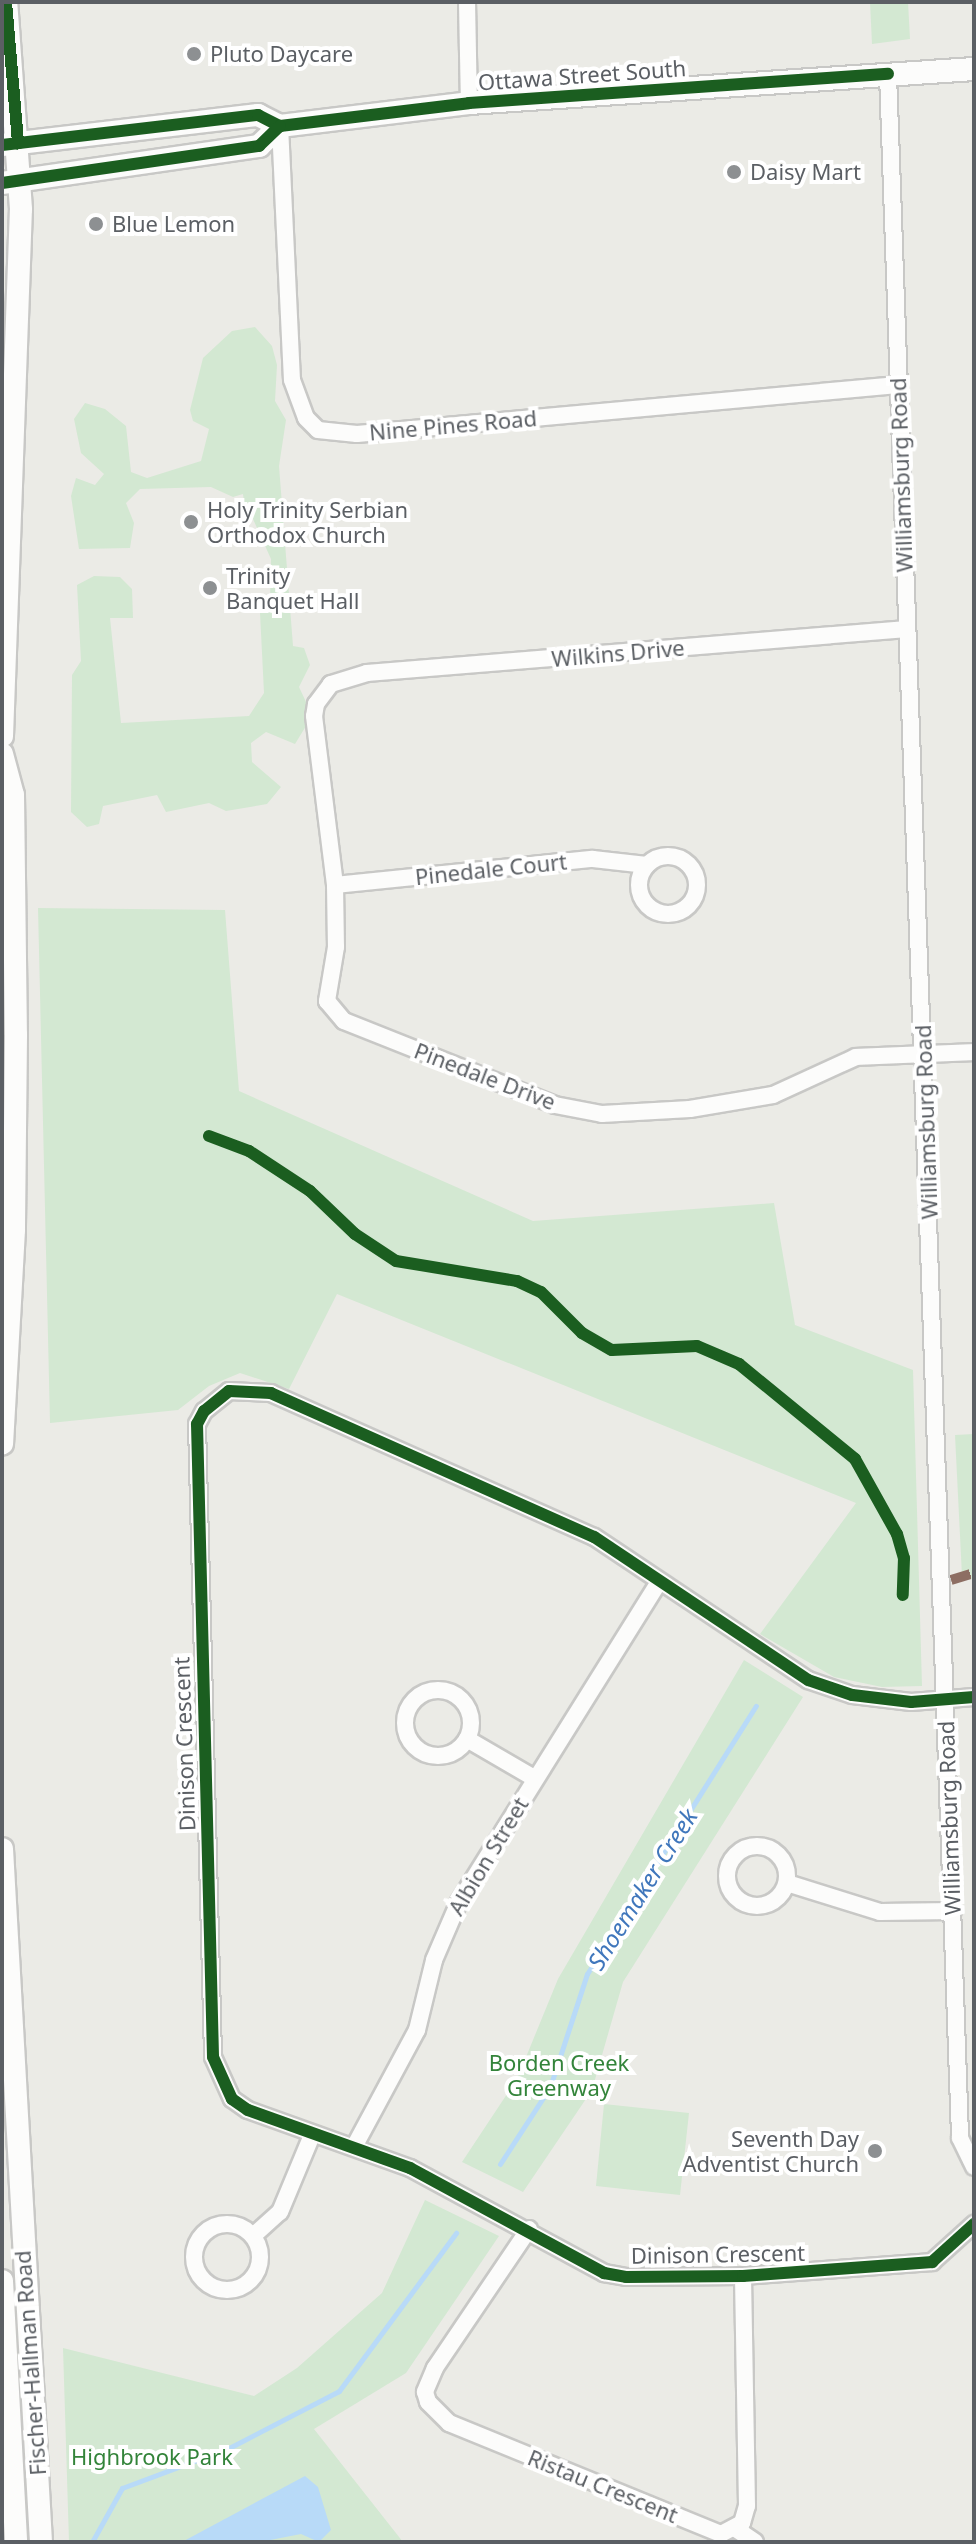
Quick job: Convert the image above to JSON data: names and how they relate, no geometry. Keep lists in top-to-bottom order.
{
  "streets": {
    "main road": ["Ottawa Street South", "Fischer-Hallman Road"],
    "street": [
      "Nine Pines Road",
      "Williamsburg Road",
      "Wilkins Drive",
      "Pinedale Court",
      "Pinedale Drive",
      "Dinison Crescent",
      "Albion Street",
      "Ristau Crescent"
    ]
  },
  "crossings": [
    ["Ottawa Street South", "Nine Pines Road"],
    ["Ottawa Street South", "Williamsburg Road"],
    ["Nine Pines Road", "Williamsburg Road"],
    ["Williamsburg Road", "Wilkins Drive"],
    ["Williamsburg Road", "Pinedale Drive"],
    ["Williamsburg Road", "Dinison Crescent"],
    ["Wilkins Drive", "Pinedale Drive"],
    ["Pinedale Court", "Pinedale Drive"],
    ["Dinison Crescent", "Albion Street"],
    ["Dinison Crescent", "Ristau Crescent"]
  ],
  "water": ["Shoemaker Creek"],
  "parks": ["Borden Creek Greenway", "Highbrook Park"],
  "places": [
    "Pluto Daycare",
    "Daisy Mart",
    "Blue Lemon",
    "Holy Trinity Serbian Orthodox Church",
    "Trinity Banquet Hall",
    "Seventh Day Adventist Church"
  ]
}
